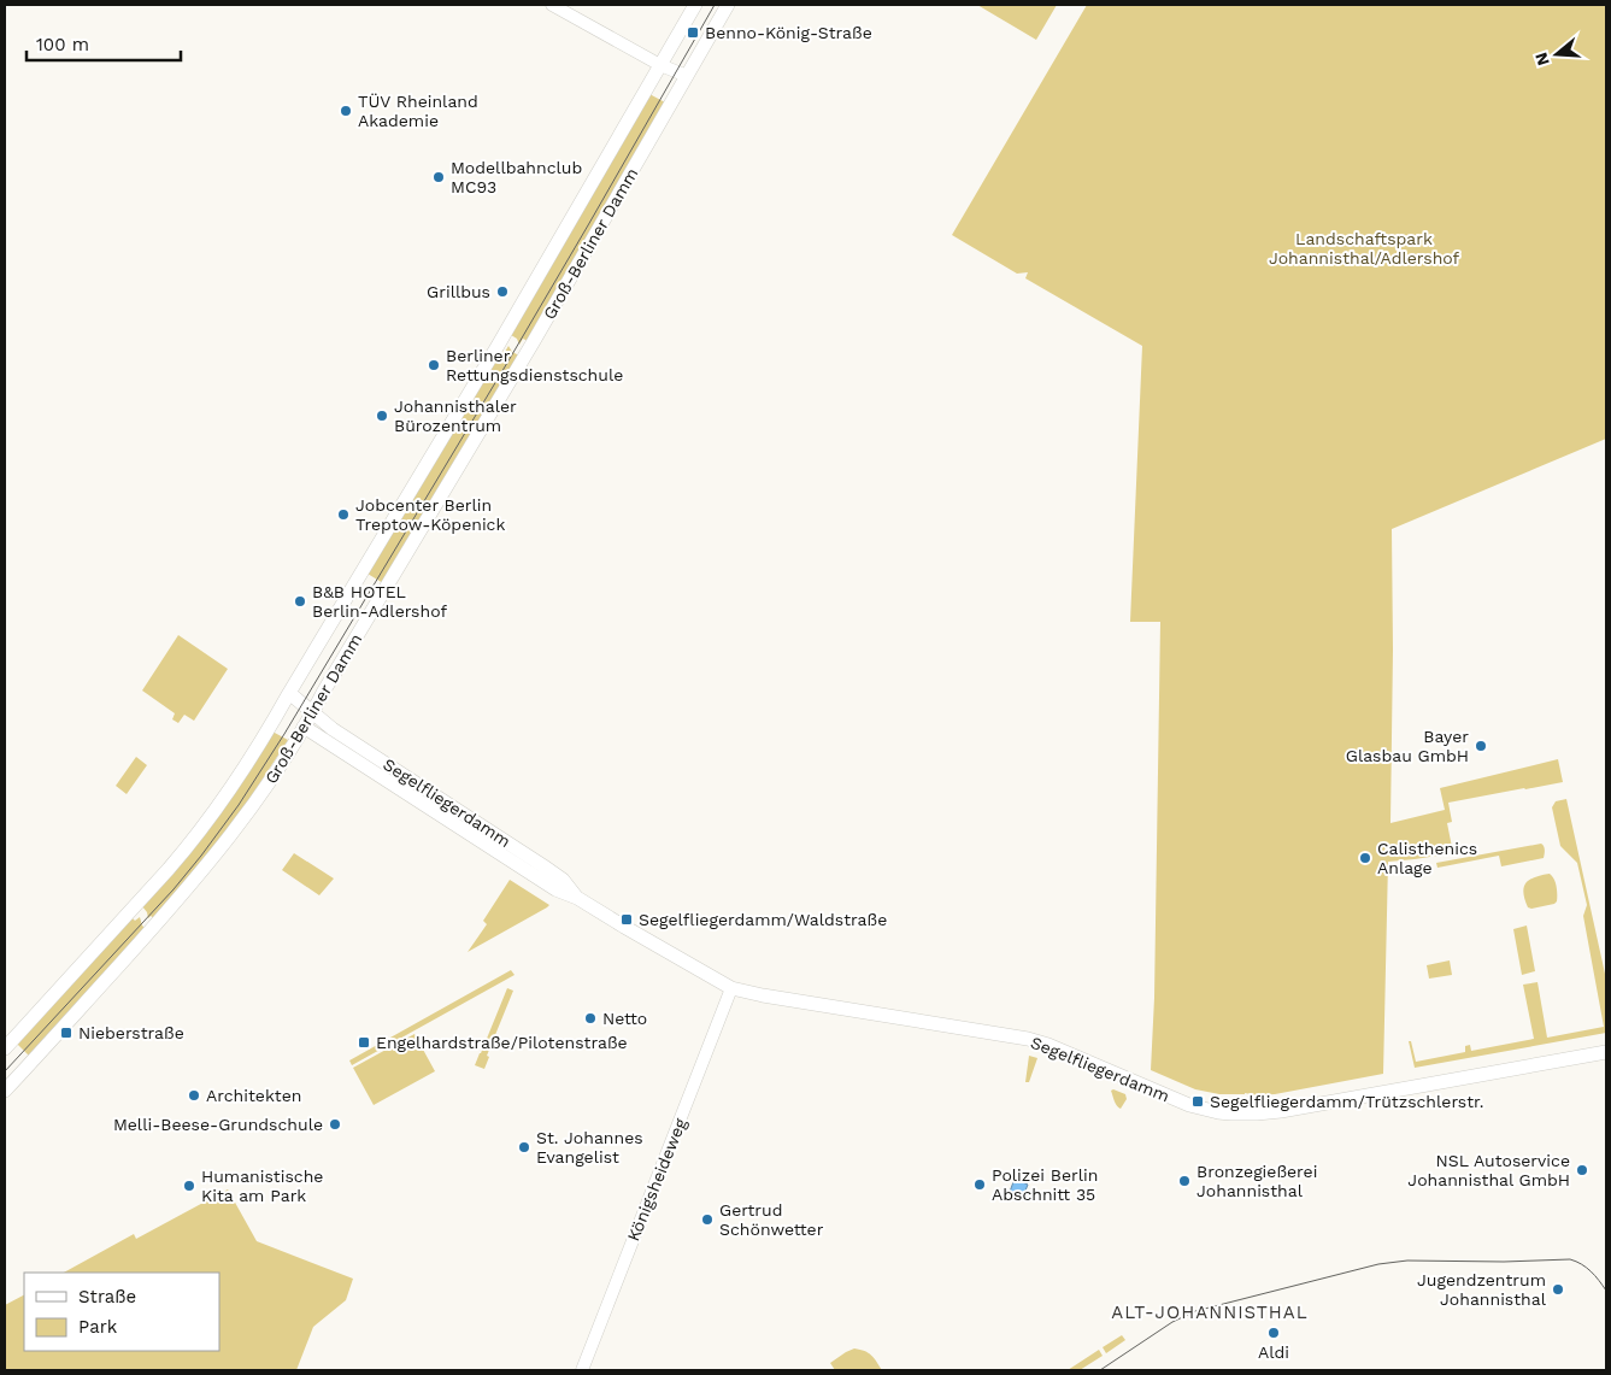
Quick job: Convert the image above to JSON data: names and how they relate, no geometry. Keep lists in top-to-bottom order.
{
  "streets": {
    "main road": ["Groß-Berliner Damm", "Segelfliegerdamm"],
    "street": ["Königsheideweg"]
  },
  "crossings": [
    ["Groß-Berliner Damm", "Segelfliegerdamm"],
    ["Segelfliegerdamm", "Königsheideweg"]
  ],
  "districts": ["ALT-JOHANNISTHAL"],
  "parks": ["Landschaftspark Johannisthal/Adlershof"],
  "places": {
    "transit": [
      "Benno-König-Straße",
      "Segelfliegerdamm/Waldstraße",
      "Nieberstraße",
      "Engelhardstraße/Pilotenstraße",
      "Segelfliegerdamm/Trützschlerstr."
    ],
    "other": [
      "TÜV Rheinland Akademie",
      "Modellbahnclub MC93",
      "Grillbus",
      "Berliner Rettungsdienstschule",
      "Johannisthaler Bürozentrum",
      "Jobcenter Berlin Treptow-Köpenick",
      "B&B HOTEL Berlin-Adlershof",
      "Bayer Glasbau GmbH",
      "Calisthenics Anlage",
      "Netto",
      "Architekten",
      "Melli-Beese-Grundschule",
      "St. Johannes Evangelist",
      "NSL Autoservice Johannisthal GmbH",
      "Bronzegießerei Johannisthal",
      "Polizei Berlin Abschnitt 35",
      "Humanistische Kita am Park",
      "Gertrud Schönwetter",
      "Jugendzentrum Johannisthal",
      "Aldi"
    ]
  },
  "legend": ["Straße", "Park"],
  "scale_bar": "100 m",
  "north": "left"
}
